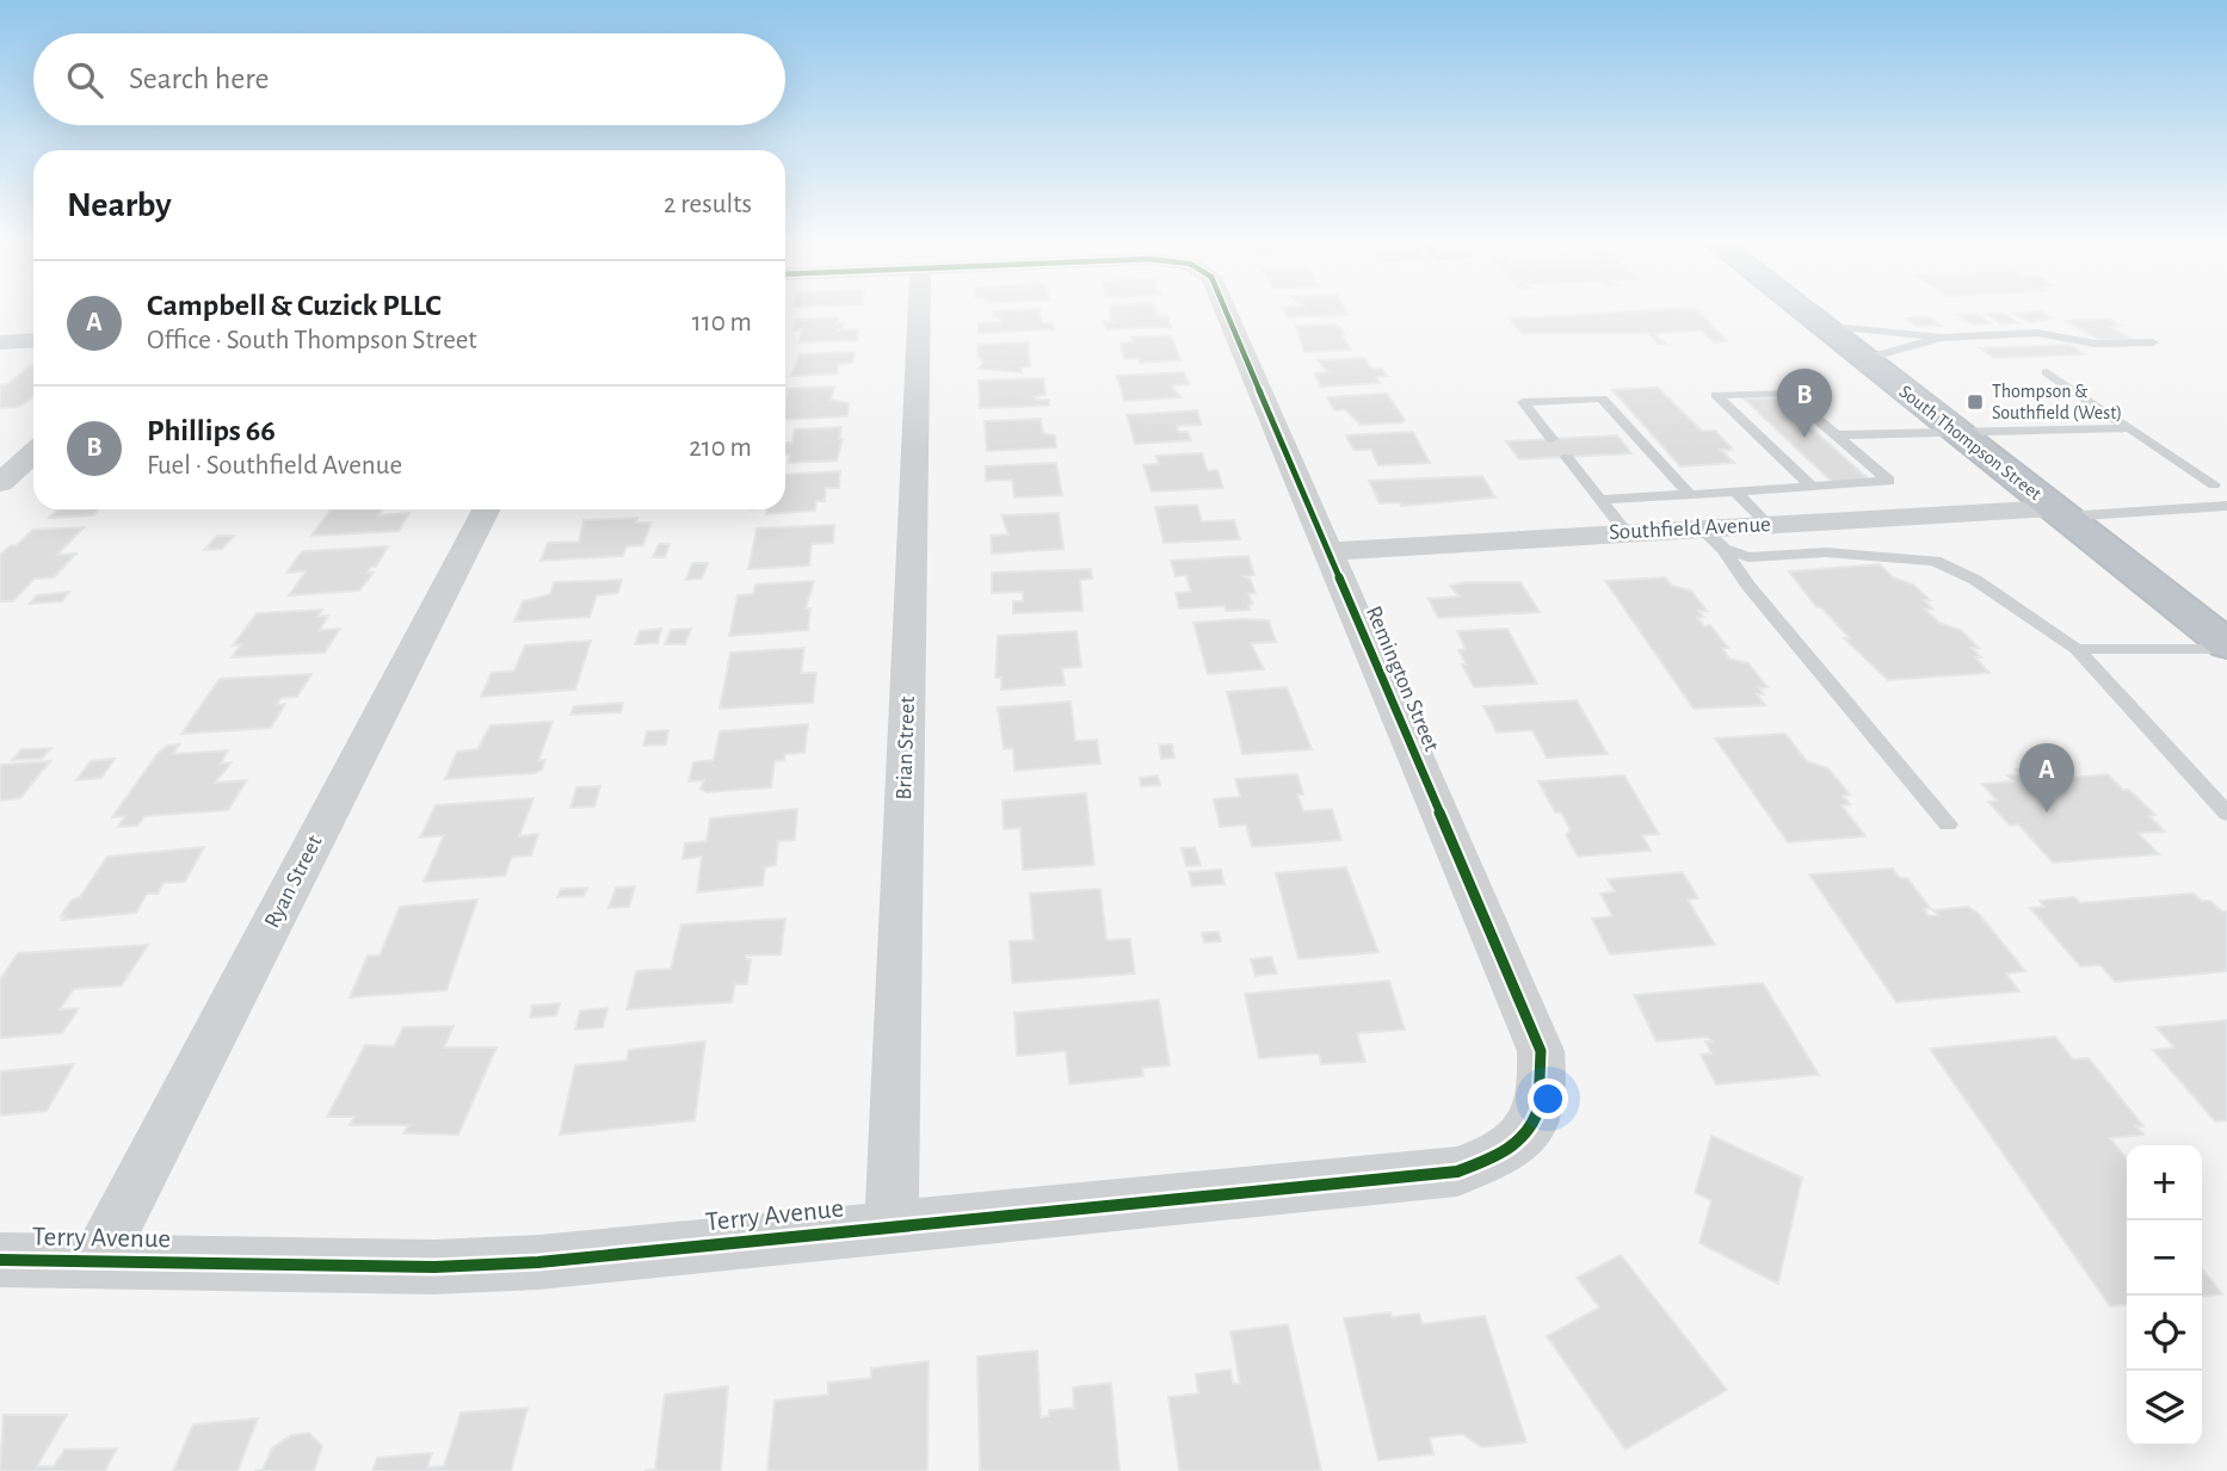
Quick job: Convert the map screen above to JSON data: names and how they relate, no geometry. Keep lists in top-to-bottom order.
{
  "streets": {
    "highway": ["South Thompson Street"],
    "street": [
      "Southfield Avenue",
      "Remington Street",
      "Brian Street",
      "Ryan Street",
      "Terry Avenue"
    ]
  },
  "crossings": [
    ["South Thompson Street", "Southfield Avenue"],
    ["Southfield Avenue", "Remington Street"],
    ["Remington Street", "Terry Avenue"],
    ["Brian Street", "Terry Avenue"],
    ["Ryan Street", "Terry Avenue"]
  ],
  "places": {
    "transit": ["Thompson & Southfield (West)"]
  },
  "page": {
    "search": "Search here",
    "heading": ["Nearby", "2 results"],
    "list": [
      {
        "mark": "A",
        "name": "Campbell & Cuzick PLLC",
        "note": "Office · South Thompson Street",
        "value": "110 m"
      },
      {
        "mark": "B",
        "name": "Phillips 66",
        "note": "Fuel · Southfield Avenue",
        "value": "210 m"
      }
    ],
    "pins": ["B", "A"],
    "map_buttons": ["+", "−"]
  }
}
